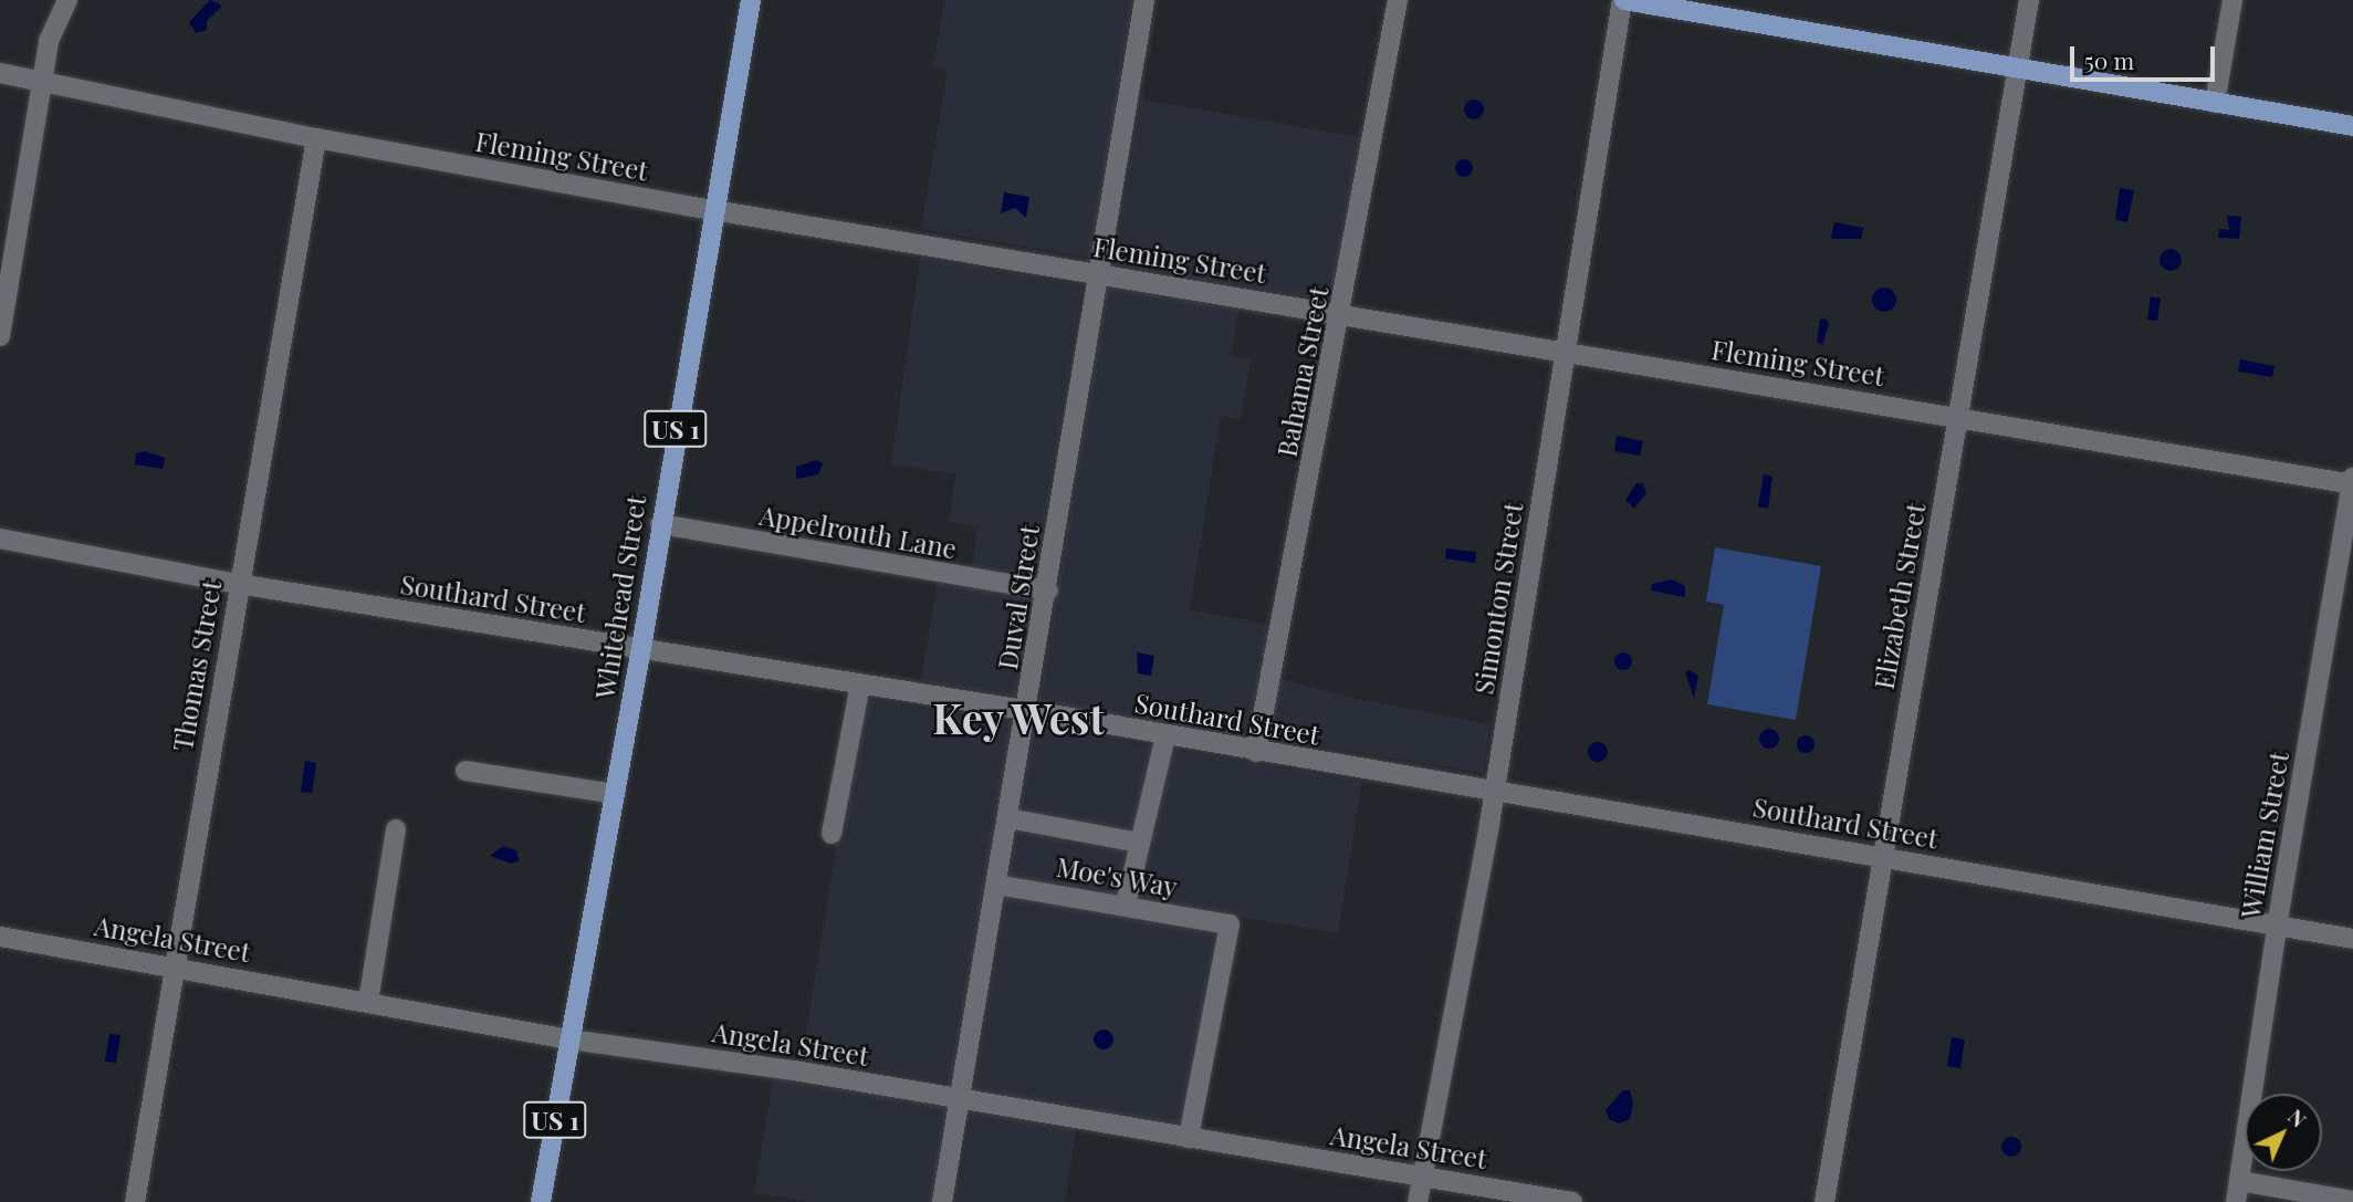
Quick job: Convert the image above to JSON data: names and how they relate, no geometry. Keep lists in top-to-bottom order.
{
  "streets": {
    "main road": ["US 1", "Whitehead Street"],
    "street": [
      "Fleming Street",
      "Bahama Street",
      "Appelrouth Lane",
      "Elizabeth Street",
      "Duval Street",
      "Southard Street",
      "Simonton Street",
      "Thomas Street",
      "William Street",
      "Moe's Way",
      "Angela Street"
    ]
  },
  "crossings": [
    ["Fleming Street", "Bahama Street"],
    ["Fleming Street", "Elizabeth Street"],
    ["Fleming Street", "Whitehead Street"],
    ["Fleming Street", "Duval Street"],
    ["Fleming Street", "Simonton Street"],
    ["Fleming Street", "Thomas Street"],
    ["Fleming Street", "William Street"],
    ["Bahama Street", "Southard Street"],
    ["Appelrouth Lane", "Whitehead Street"],
    ["Appelrouth Lane", "Duval Street"],
    ["Elizabeth Street", "Southard Street"],
    ["Whitehead Street", "Southard Street"],
    ["Whitehead Street", "Angela Street"],
    ["Duval Street", "Southard Street"],
    ["Duval Street", "Moe's Way"],
    ["Duval Street", "Angela Street"],
    ["Southard Street", "Simonton Street"],
    ["Southard Street", "Thomas Street"],
    ["Southard Street", "William Street"],
    ["Simonton Street", "Angela Street"],
    ["Thomas Street", "Angela Street"],
    ["Moe's Way", "Angela Street"]
  ],
  "districts": ["Key West"],
  "scale_bar": "50 m",
  "north": "top right"
}
